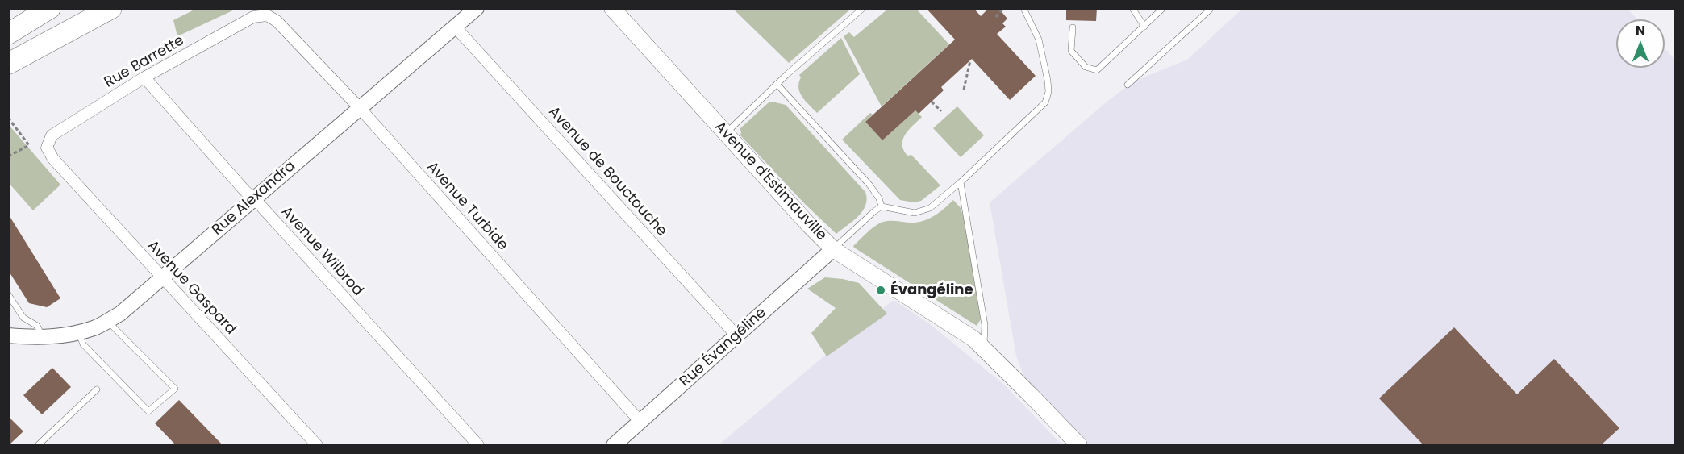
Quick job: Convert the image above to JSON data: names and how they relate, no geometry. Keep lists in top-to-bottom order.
{
  "streets": {
    "main road": ["Avenue d'Estimauville"],
    "street": [
      "Rue Barrette",
      "Avenue de Bouctouche",
      "Rue Alexandra",
      "Avenue Turbide",
      "Avenue Wilbrod",
      "Avenue Gaspard",
      "Rue Évangéline"
    ]
  },
  "crossings": [
    ["Rue Barrette", "Avenue Turbide"],
    ["Rue Barrette", "Avenue Wilbrod"],
    ["Rue Barrette", "Avenue Gaspard"],
    ["Avenue de Bouctouche", "Rue Alexandra"],
    ["Avenue de Bouctouche", "Rue Évangéline"],
    ["Avenue d'Estimauville", "Rue Évangéline"],
    ["Rue Alexandra", "Avenue Turbide"],
    ["Rue Alexandra", "Avenue Wilbrod"],
    ["Rue Alexandra", "Avenue Gaspard"],
    ["Avenue Turbide", "Rue Évangéline"]
  ],
  "places": ["Évangéline"],
  "north": "top"
}
